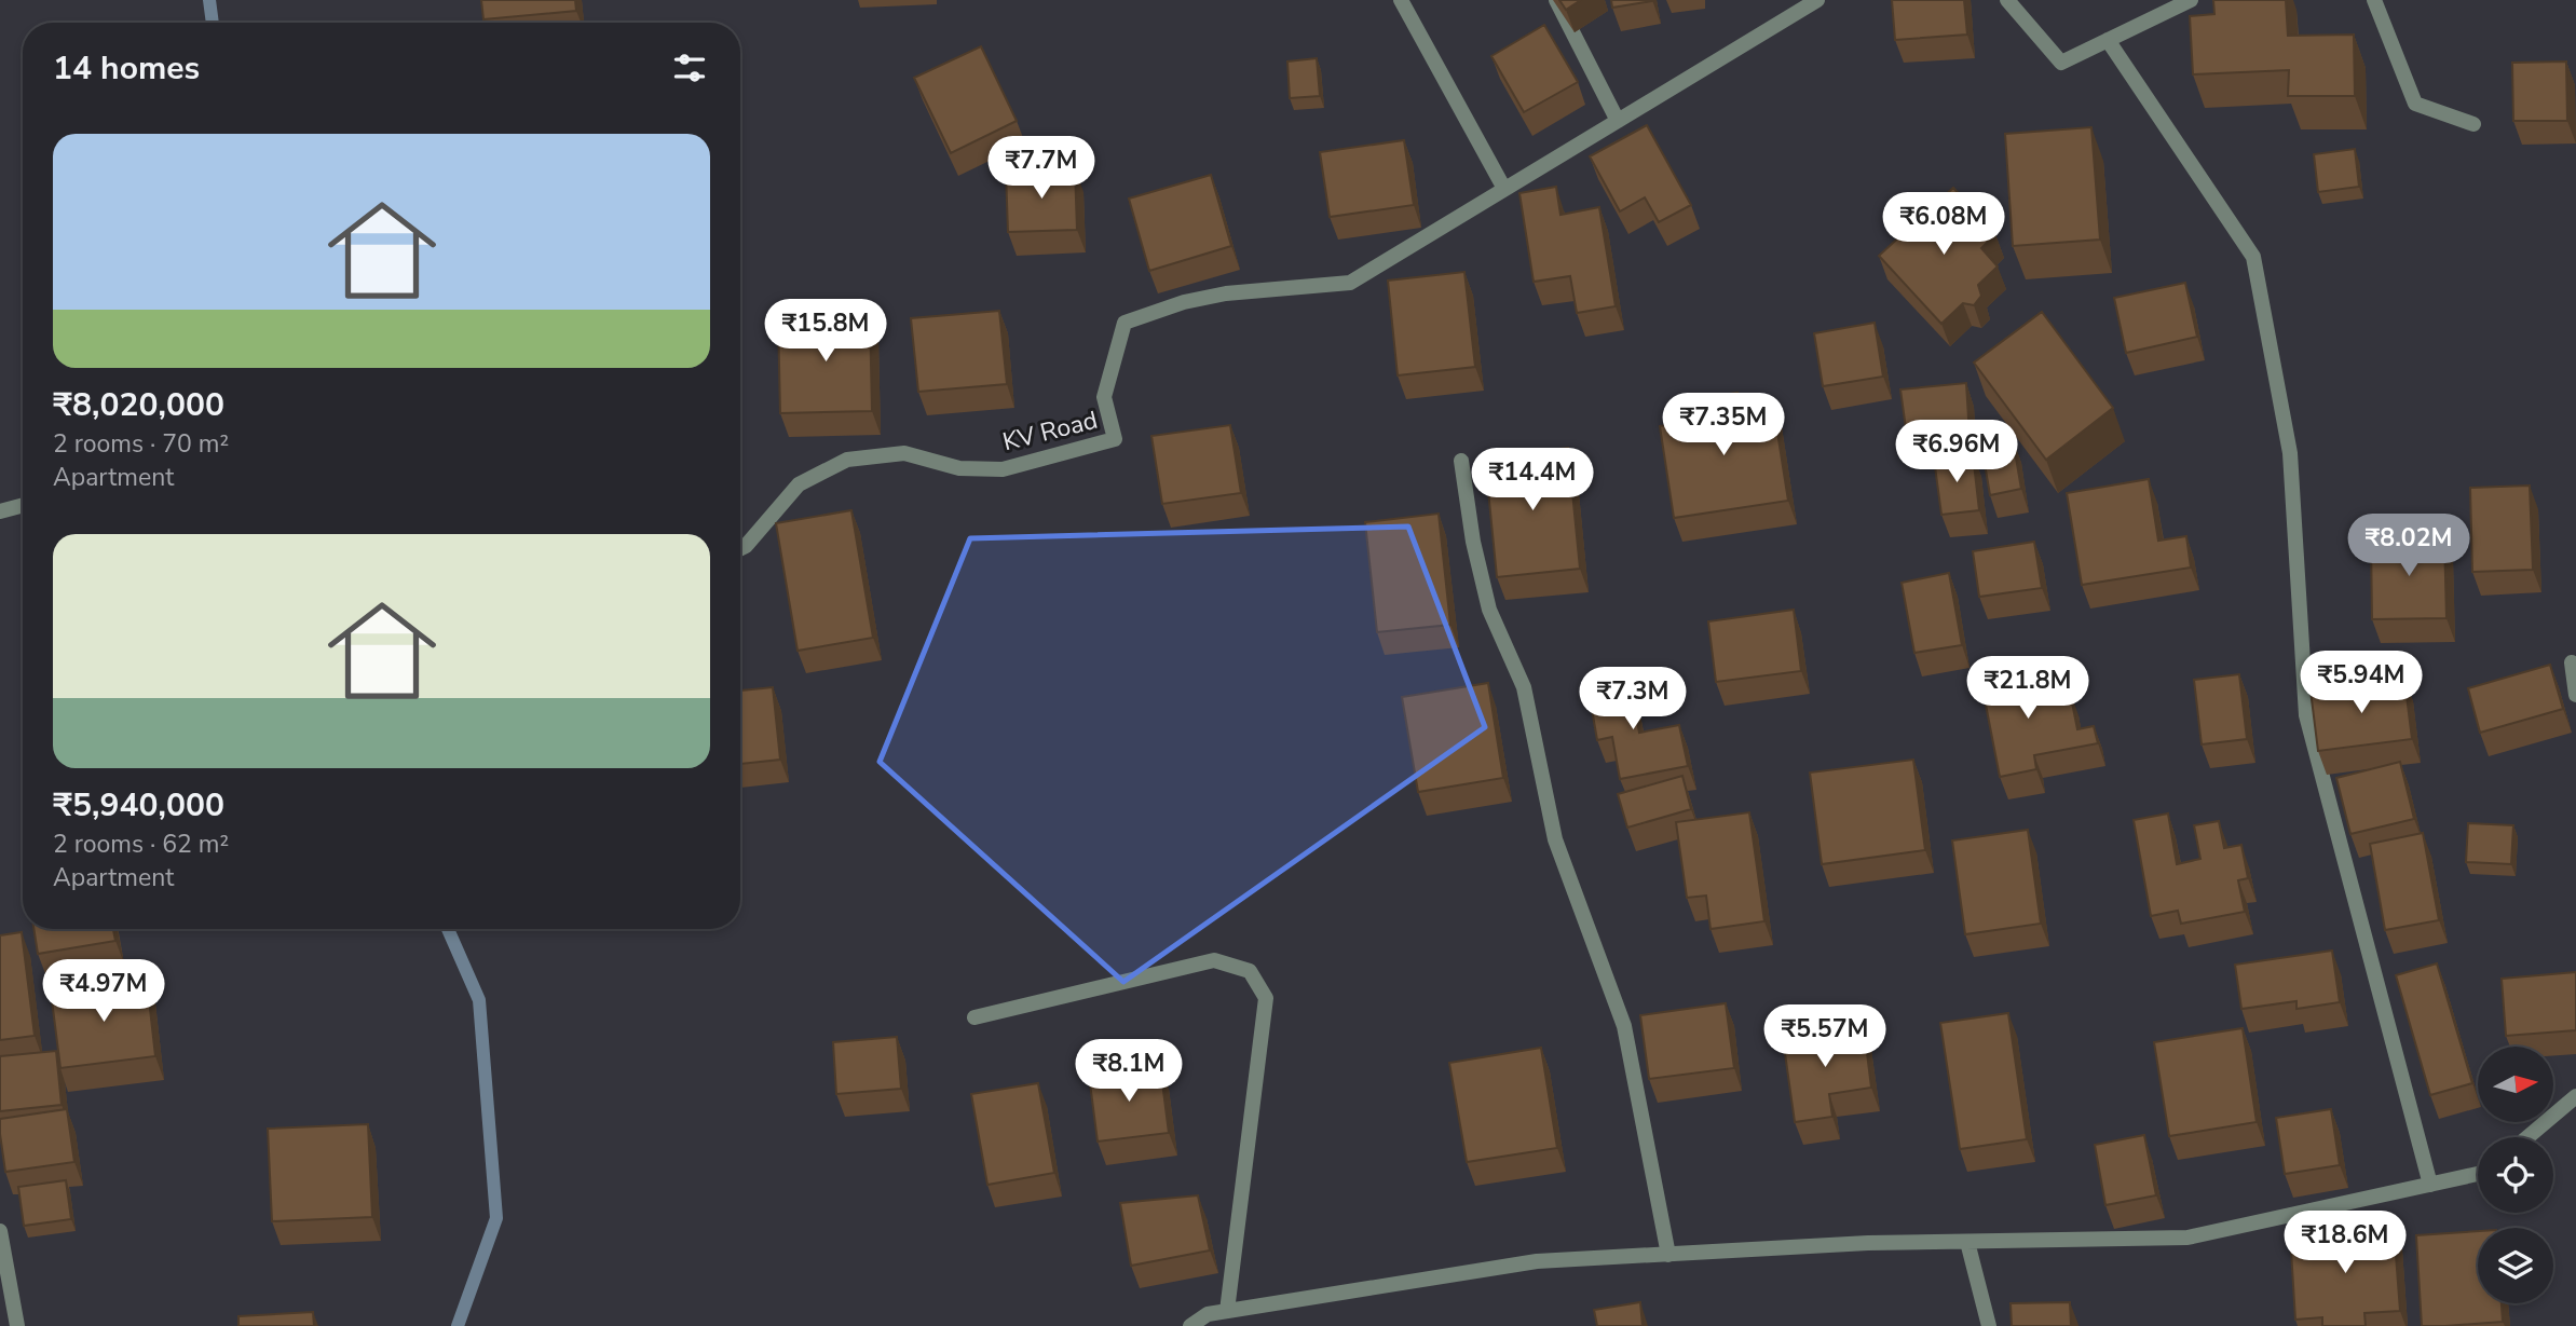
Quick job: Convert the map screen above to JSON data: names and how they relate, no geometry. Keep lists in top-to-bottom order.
{
  "streets": {
    "street": ["KV Road"]
  },
  "north": "right",
  "page": {
    "heading": "14 homes",
    "list": [
      {
        "name": "₹8,020,000",
        "note": "2 rooms · 70 m² · Apartment"
      },
      {
        "name": "₹5,940,000",
        "note": "2 rooms · 62 m² · Apartment"
      }
    ],
    "price": [
      "₹7.7M",
      "₹6.08M",
      "₹15.8M",
      "₹7.35M",
      "₹6.96M",
      "₹14.4M",
      "₹8.02M",
      "₹5.94M",
      "₹21.8M",
      "₹7.3M",
      "₹4.97M",
      "₹5.57M",
      "₹8.1M",
      "₹18.6M"
    ]
  }
}
